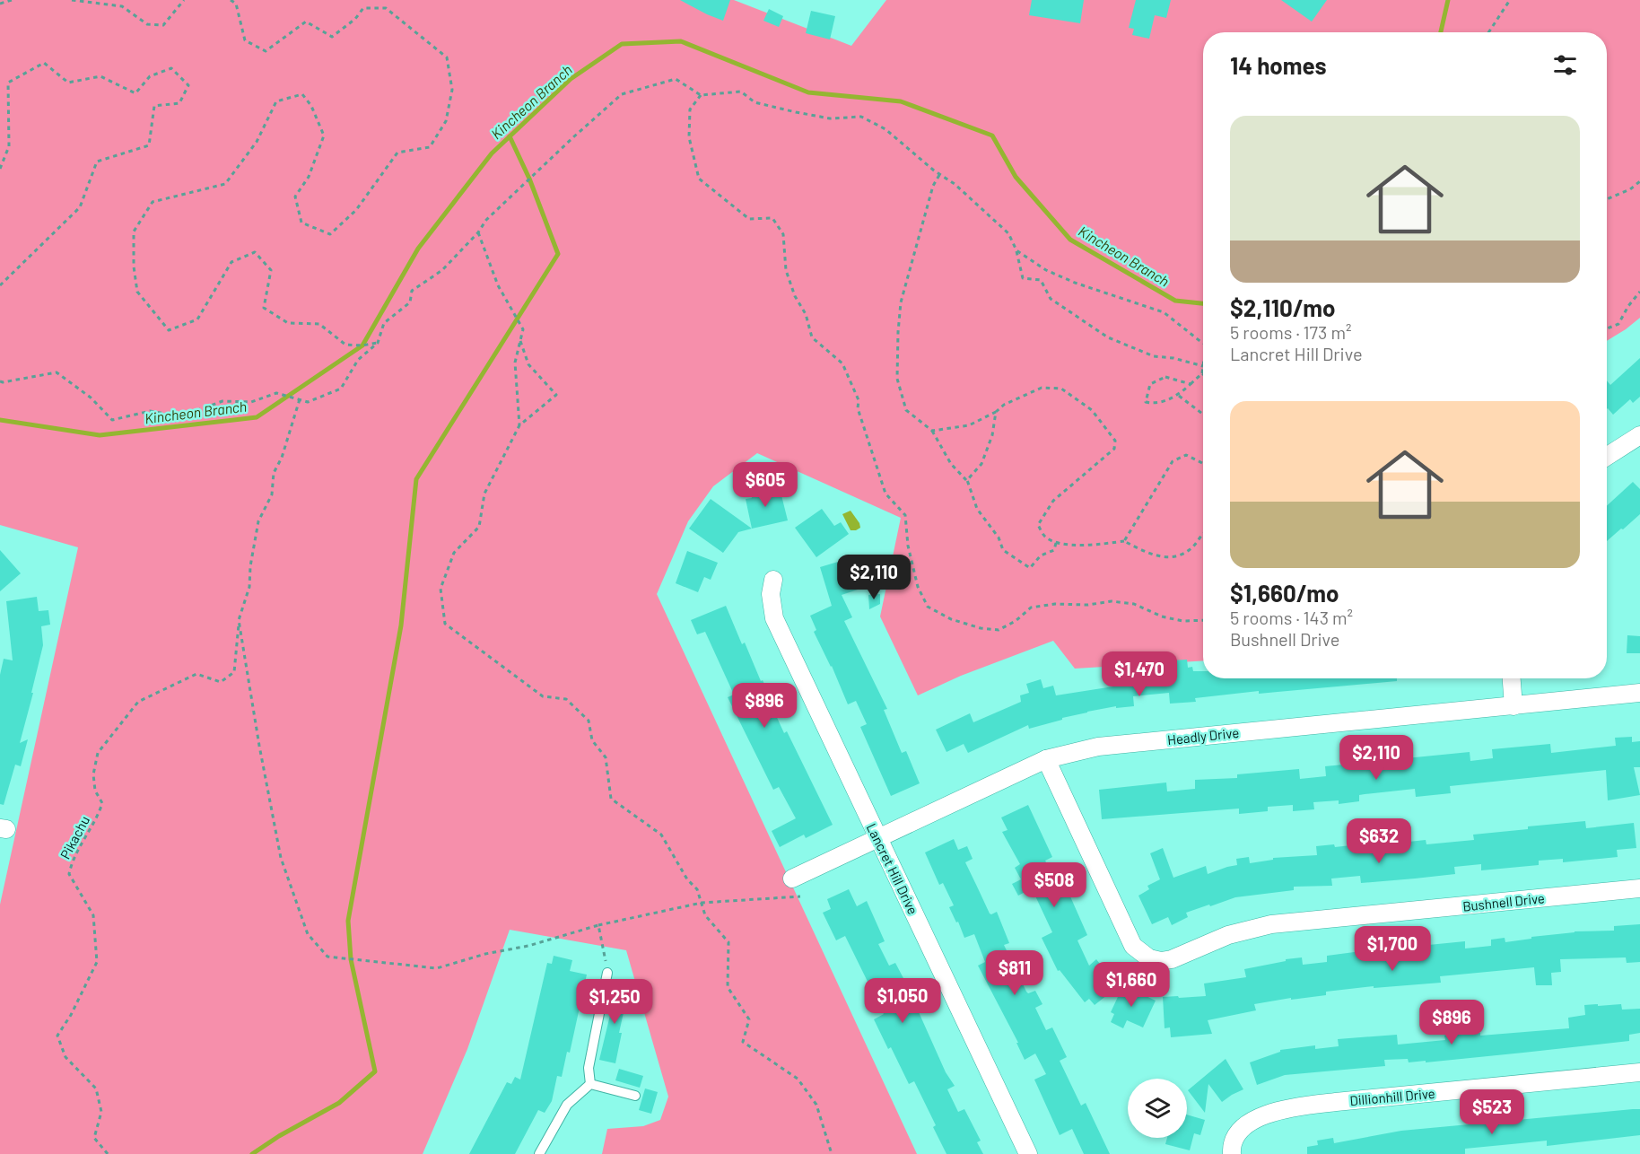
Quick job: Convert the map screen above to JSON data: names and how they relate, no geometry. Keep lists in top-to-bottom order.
{
  "streets": {
    "street": [
      "Headly Drive",
      "Lancret Hill Drive",
      "Bushnell Drive",
      "Dillionhill Drive"
    ],
    "path": ["Pikachu"]
  },
  "crossings": [
    ["Headly Drive", "Lancret Hill Drive"],
    ["Headly Drive", "Bushnell Drive"]
  ],
  "water": ["Kincheon Branch"],
  "page": {
    "heading": "14 homes",
    "list": [
      {
        "name": "$2,110/mo",
        "note": "5 rooms · 173 m² · Lancret Hill Drive"
      },
      {
        "name": "$1,660/mo",
        "note": "5 rooms · 143 m² · Bushnell Drive"
      }
    ],
    "price": [
      "$605",
      "$2,110",
      "$1,470",
      "$896",
      "$2,110",
      "$632",
      "$508",
      "$1,700",
      "$811",
      "$1,660",
      "$1,050",
      "$1,250",
      "$896",
      "$523"
    ]
  }
}
